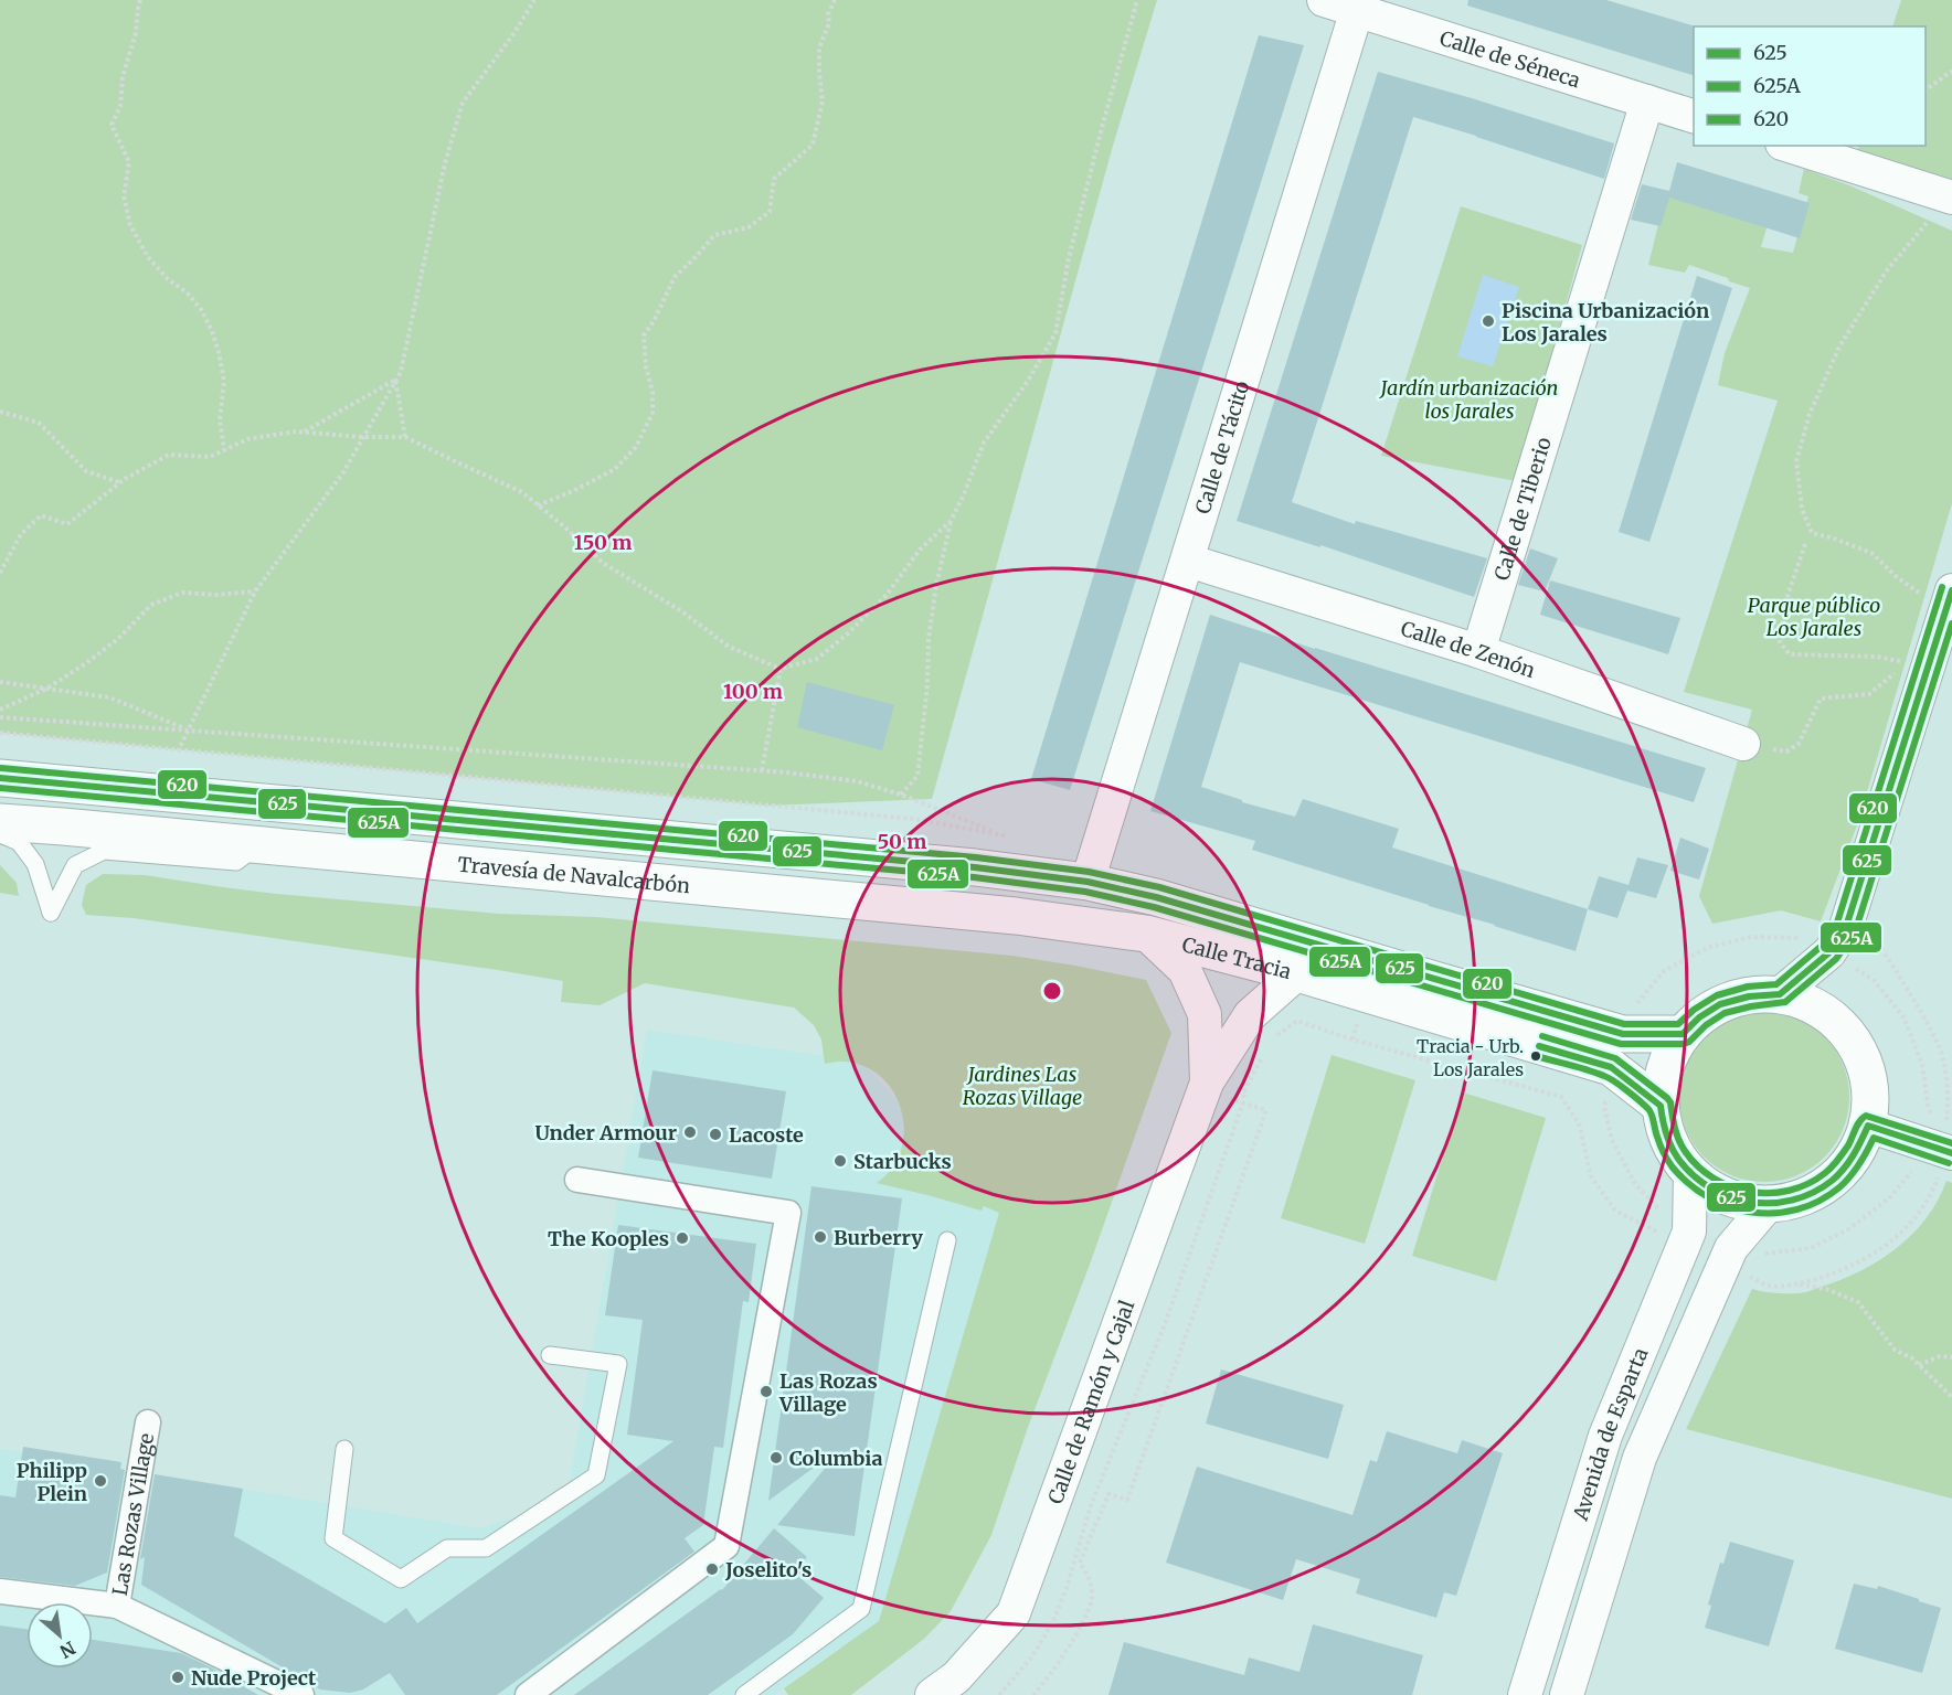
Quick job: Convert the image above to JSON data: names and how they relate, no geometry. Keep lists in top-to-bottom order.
{
  "streets": {
    "street": [
      "Calle de Séneca",
      "Calle de Tácito",
      "Calle de Tiberio",
      "Calle de Zenón",
      "Travesía de Navalcarbón",
      "Calle Tracia",
      "Calle de Ramón y Cajal",
      "Avenida de Esparta",
      "Las Rozas Village"
    ]
  },
  "crossings": [
    ["Calle de Séneca", "Calle de Tácito"],
    ["Calle de Séneca", "Calle de Tiberio"],
    ["Calle de Tácito", "Calle de Zenón"],
    ["Calle de Tácito", "Calle Tracia"],
    ["Calle de Tiberio", "Calle de Zenón"],
    ["Travesía de Navalcarbón", "Calle Tracia"],
    ["Travesía de Navalcarbón", "Calle de Ramón y Cajal"],
    ["Calle Tracia", "Calle de Ramón y Cajal"],
    ["Calle Tracia", "Avenida de Esparta"]
  ],
  "parks": ["Jardín urbanización los Jarales", "Parque público Los Jarales", "Jardines Las Rozas Village"],
  "places": [
    "Piscina Urbanización Los Jarales",
    "Tracia - Urb. Los Jarales",
    "Under Armour",
    "Lacoste",
    "Starbucks",
    "Burberry",
    "The Kooples",
    "Las Rozas Village",
    "Columbia",
    "Philipp Plein",
    "Joselito's",
    "Nude Project"
  ],
  "lines": ["transit line 620", "transit line 625", "transit line 625A"],
  "legend": ["625", "625A", "620"],
  "north": "bottom right",
  "rings": ["150 m", "100 m", "50 m"]
}
